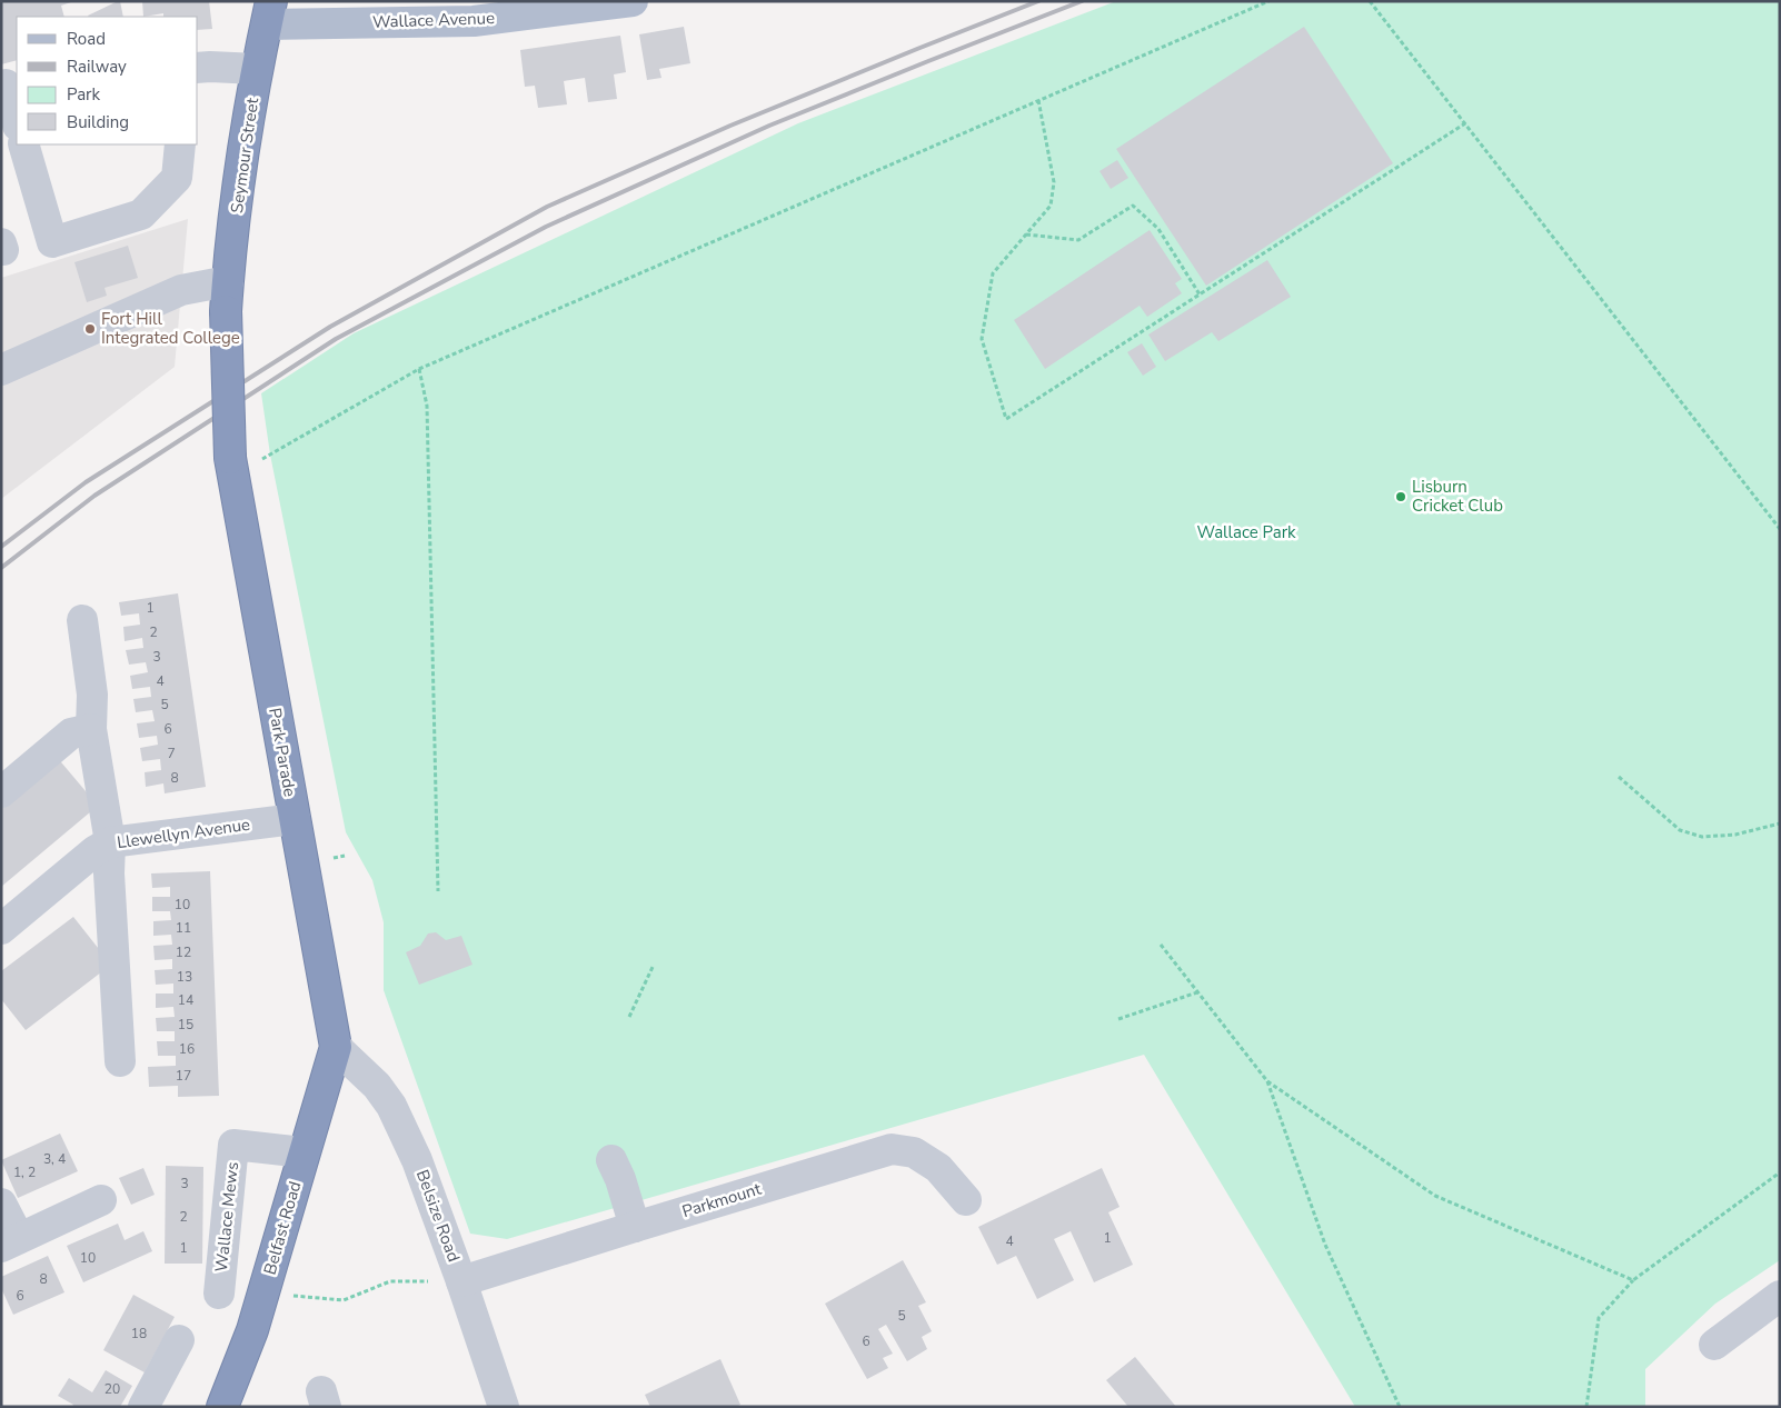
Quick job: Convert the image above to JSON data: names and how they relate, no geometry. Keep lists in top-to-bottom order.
{
  "streets": {
    "highway": ["Seymour Street", "Park Parade", "Belfast Road"],
    "main road": ["Wallace Avenue"],
    "street": [
      "Llewellyn Avenue",
      "Parkmount",
      "Belsize Road",
      "Wallace Mews"
    ]
  },
  "crossings": [
    ["Wallace Avenue", "Seymour Street"],
    ["Seymour Street", "Park Parade"],
    ["Park Parade", "Llewellyn Avenue"],
    ["Park Parade", "Belsize Road"],
    ["Park Parade", "Belfast Road"],
    ["Parkmount", "Belsize Road"],
    ["Belsize Road", "Belfast Road"],
    ["Wallace Mews", "Belfast Road"]
  ],
  "parks": ["Wallace Park"],
  "places": ["Fort Hill Integrated College", "Lisburn Cricket Club"],
  "house_numbers": [
    "1",
    "2",
    "3",
    "4",
    "5",
    "6",
    "7",
    "8",
    "10",
    "11",
    "12",
    "13",
    "14",
    "15",
    "16",
    "17",
    "3, 4",
    "1, 2",
    "3",
    "2",
    "1",
    "4",
    "1",
    "10",
    "8",
    "6",
    "5",
    "18",
    "6",
    "20"
  ],
  "legend": [
    "Road",
    "Railway",
    "Park",
    "Building"
  ]
}
